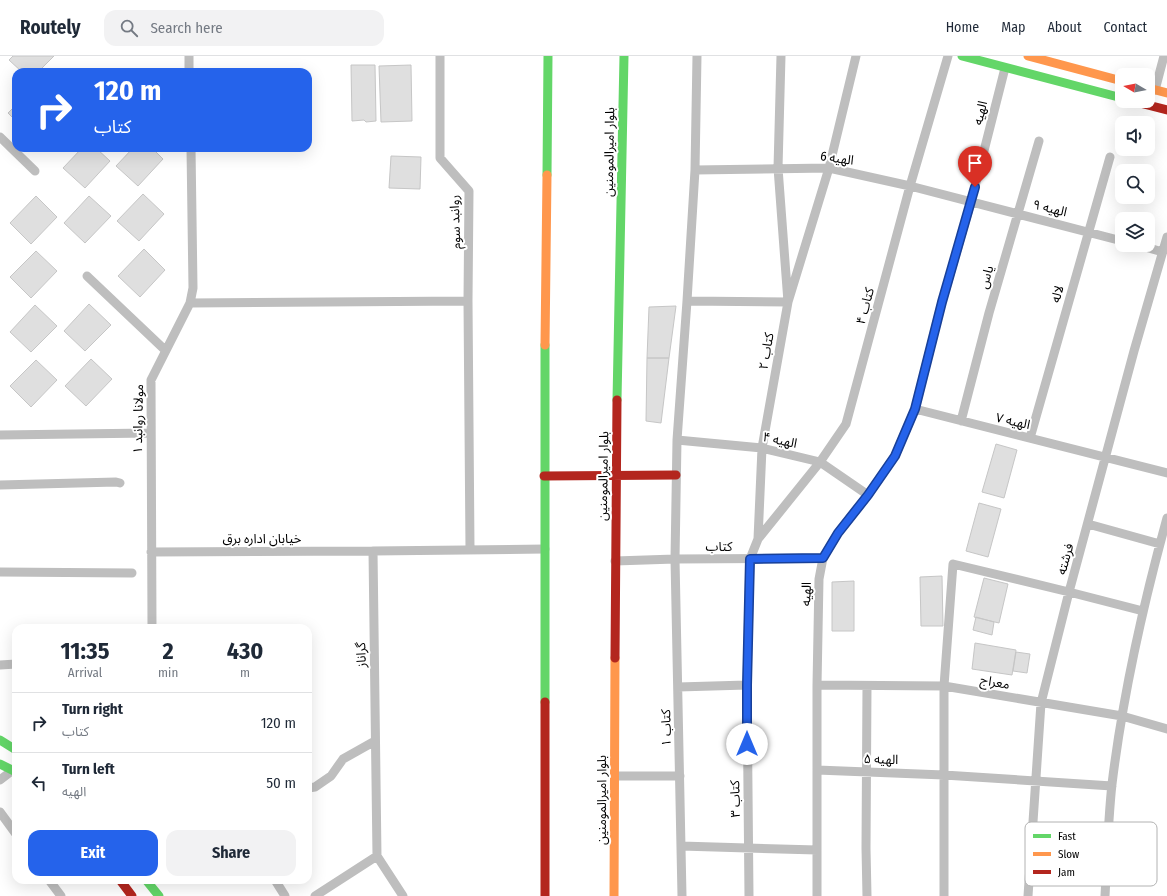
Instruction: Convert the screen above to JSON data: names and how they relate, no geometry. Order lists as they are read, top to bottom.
{
  "streets": {
    "street": [
      "الهیه",
      "بلوار امیرالمومنین",
      "الهیه 6",
      "الهیه ۹",
      "روانبد سوم",
      "یاس",
      "لاله",
      "کتاب ۴",
      "کتاب ۲",
      "مولانا روانبد ۱",
      "الهیه ۷",
      "الهیه ۴",
      "خیابان اداره برق",
      "کتاب",
      "فرشته",
      "گراناز",
      "معراج",
      "کتاب ۱",
      "الهیه ۵",
      "کتاب ۳"
    ]
  },
  "crossings": [
    ["الهیه", "الهیه 6"],
    ["الهیه", "الهیه ۹"],
    ["الهیه", "الهیه ۷"],
    ["الهیه", "الهیه ۴"],
    ["الهیه", "کتاب"],
    ["الهیه", "معراج"],
    ["الهیه", "الهیه ۵"],
    ["بلوار امیرالمومنین", "کتاب"],
    ["الهیه 6", "الهیه ۹"],
    ["الهیه 6", "کتاب ۴"],
    ["الهیه 6", "کتاب ۲"],
    ["الهیه 6", "کتاب ۱"],
    ["الهیه ۹", "یاس"],
    ["الهیه ۹", "لاله"],
    ["یاس", "الهیه ۷"],
    ["لاله", "الهیه ۷"],
    ["کتاب ۴", "کتاب ۲"],
    ["کتاب ۴", "الهیه ۴"],
    ["کتاب ۲", "الهیه ۴"],
    ["مولانا روانبد ۱", "خیابان اداره برق"],
    ["الهیه ۷", "فرشته"],
    ["الهیه ۴", "کتاب ۱"],
    ["خیابان اداره برق", "گراناز"],
    ["کتاب", "کتاب ۱"],
    ["کتاب", "کتاب ۳"],
    ["فرشته", "معراج"],
    ["فرشته", "الهیه ۵"]
  ],
  "legend": ["Fast", "Slow", "Jam"],
  "north": "left",
  "page": {
    "header": "Routely",
    "search": "Search here",
    "nav": [
      "Home",
      "Map",
      "About",
      "Contact"
    ],
    "turn": ["120 m", "کتاب"],
    "eta": [
      "11:35",
      "Arrival",
      "2",
      "min",
      "430",
      "m"
    ],
    "list": [
      {
        "name": "Turn right",
        "note": "کتاب",
        "value": "120 m"
      },
      {
        "name": "Turn left",
        "note": "الهیه",
        "value": "50 m"
      }
    ],
    "buttons": ["Exit", "Share"]
  }
}
